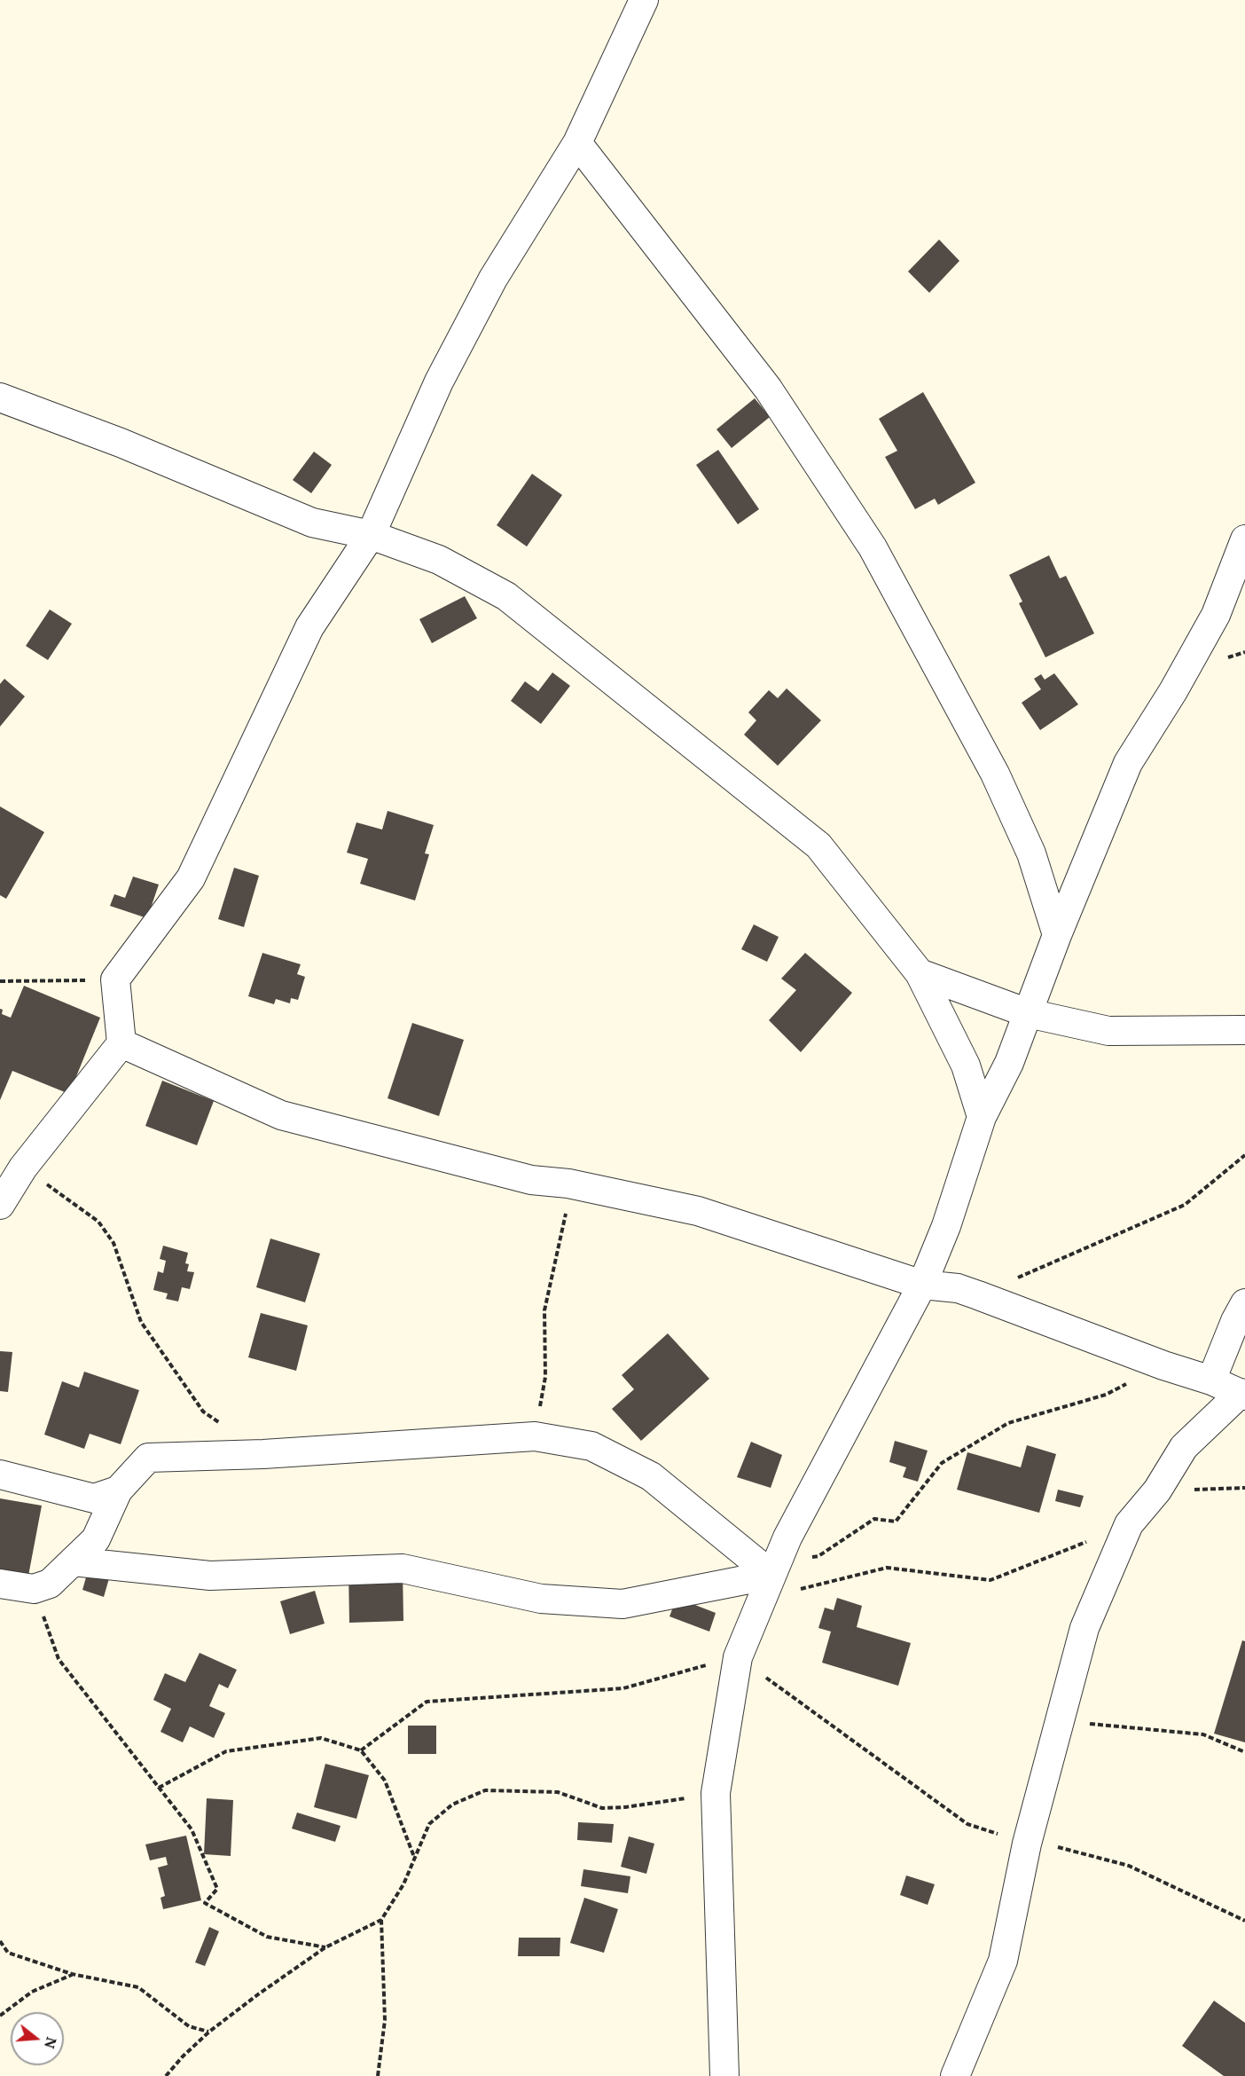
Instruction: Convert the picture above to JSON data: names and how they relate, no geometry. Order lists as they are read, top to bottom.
{
  "north": "right"
}
